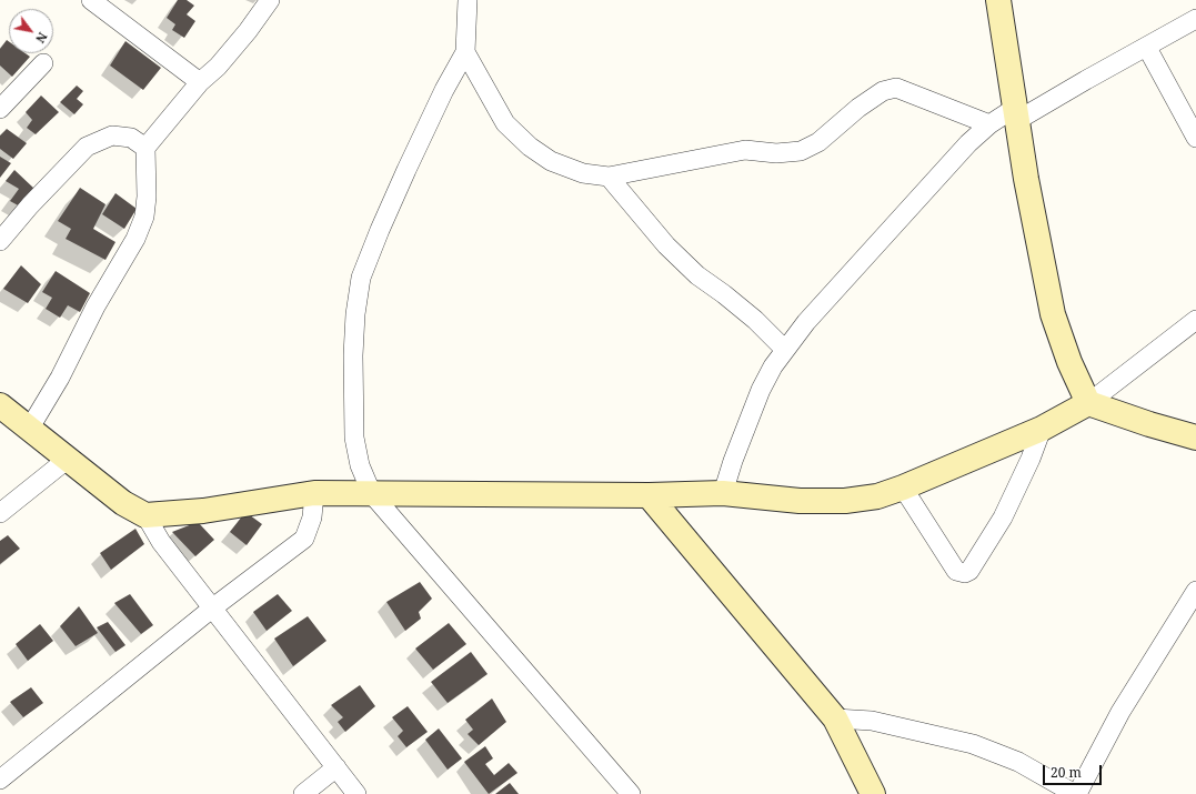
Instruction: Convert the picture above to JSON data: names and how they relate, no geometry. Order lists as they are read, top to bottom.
{
  "scale_bar": "20 m",
  "north": "bottom right"
}
